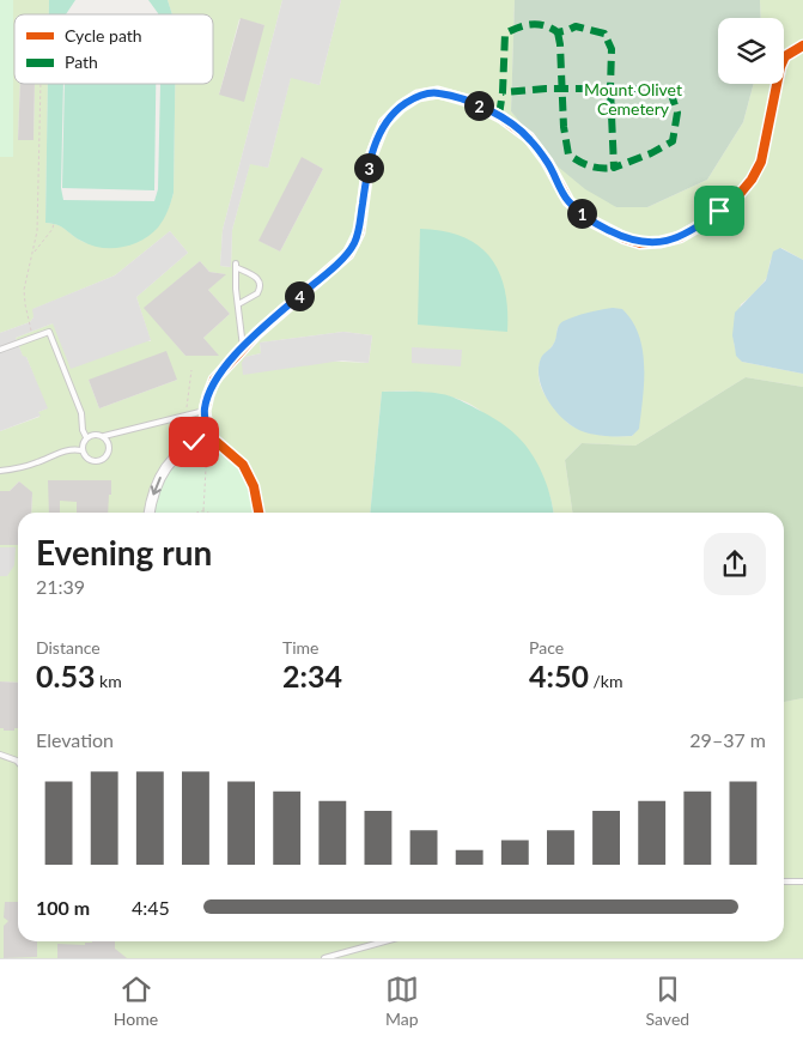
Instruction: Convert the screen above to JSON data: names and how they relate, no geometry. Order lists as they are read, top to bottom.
{
  "parks": ["Mount Olivet Cemetery"],
  "legend": ["Cycle path", "Path"],
  "page": {
    "pins": [
      "2",
      "3",
      "1",
      "4"
    ],
    "heading": ["Evening run", "21:39"],
    "stats": [
      ["Distance", "0.53 km"],
      ["Time", "2:34"],
      ["Pace", "4:50 /km"]
    ],
    "chart": ["Elevation", "29–37 m"],
    "list": [
      {
        "name": "100 m",
        "note": "4:45"
      }
    ],
    "tabs": ["Home", "Map", "Saved"]
  }
}
